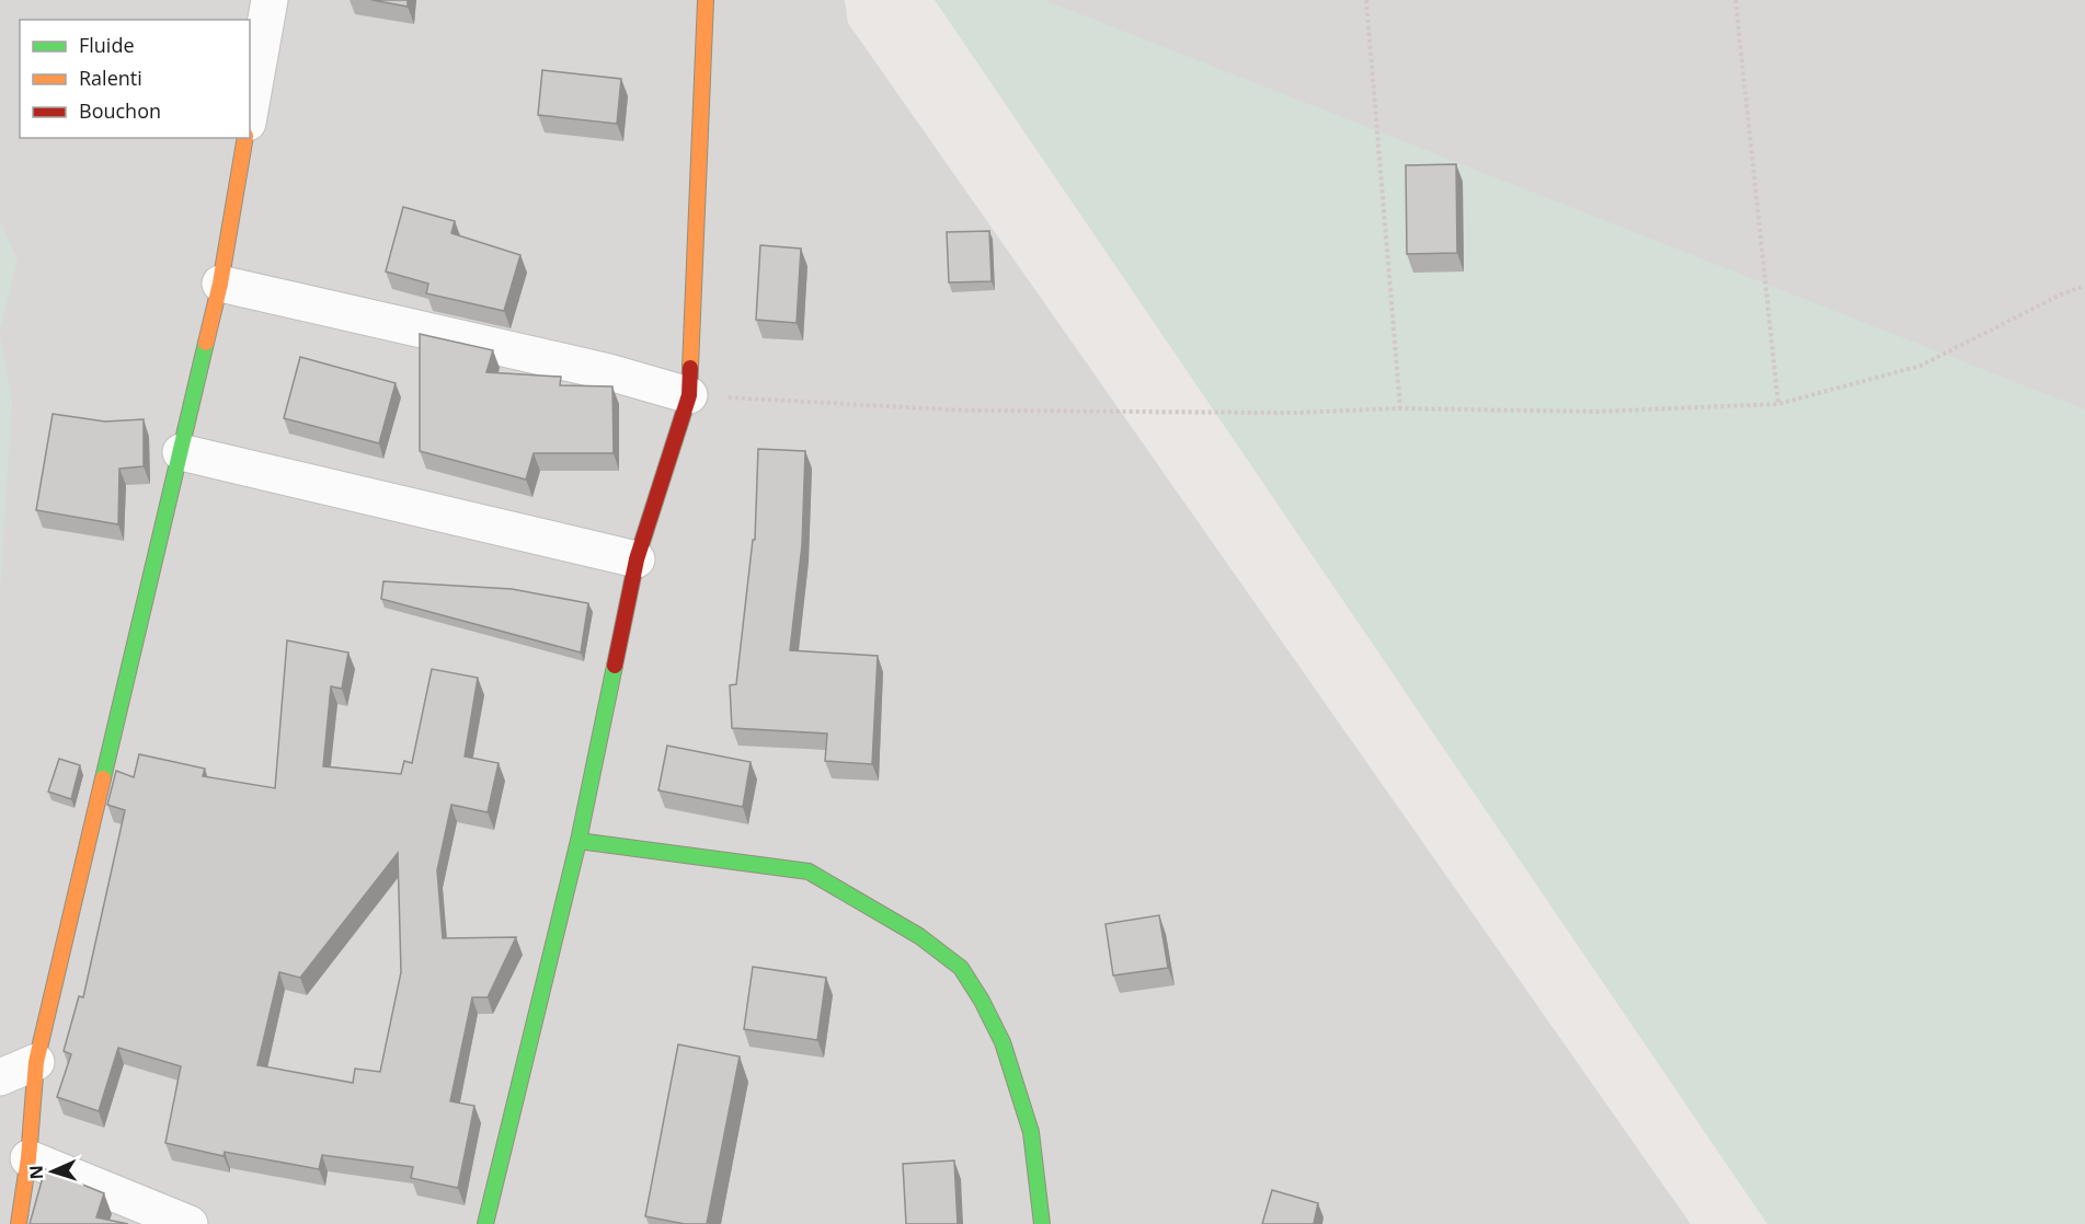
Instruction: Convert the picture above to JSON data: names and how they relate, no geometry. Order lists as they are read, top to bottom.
{
  "legend": ["Fluide", "Ralenti", "Bouchon"],
  "north": "left"
}
